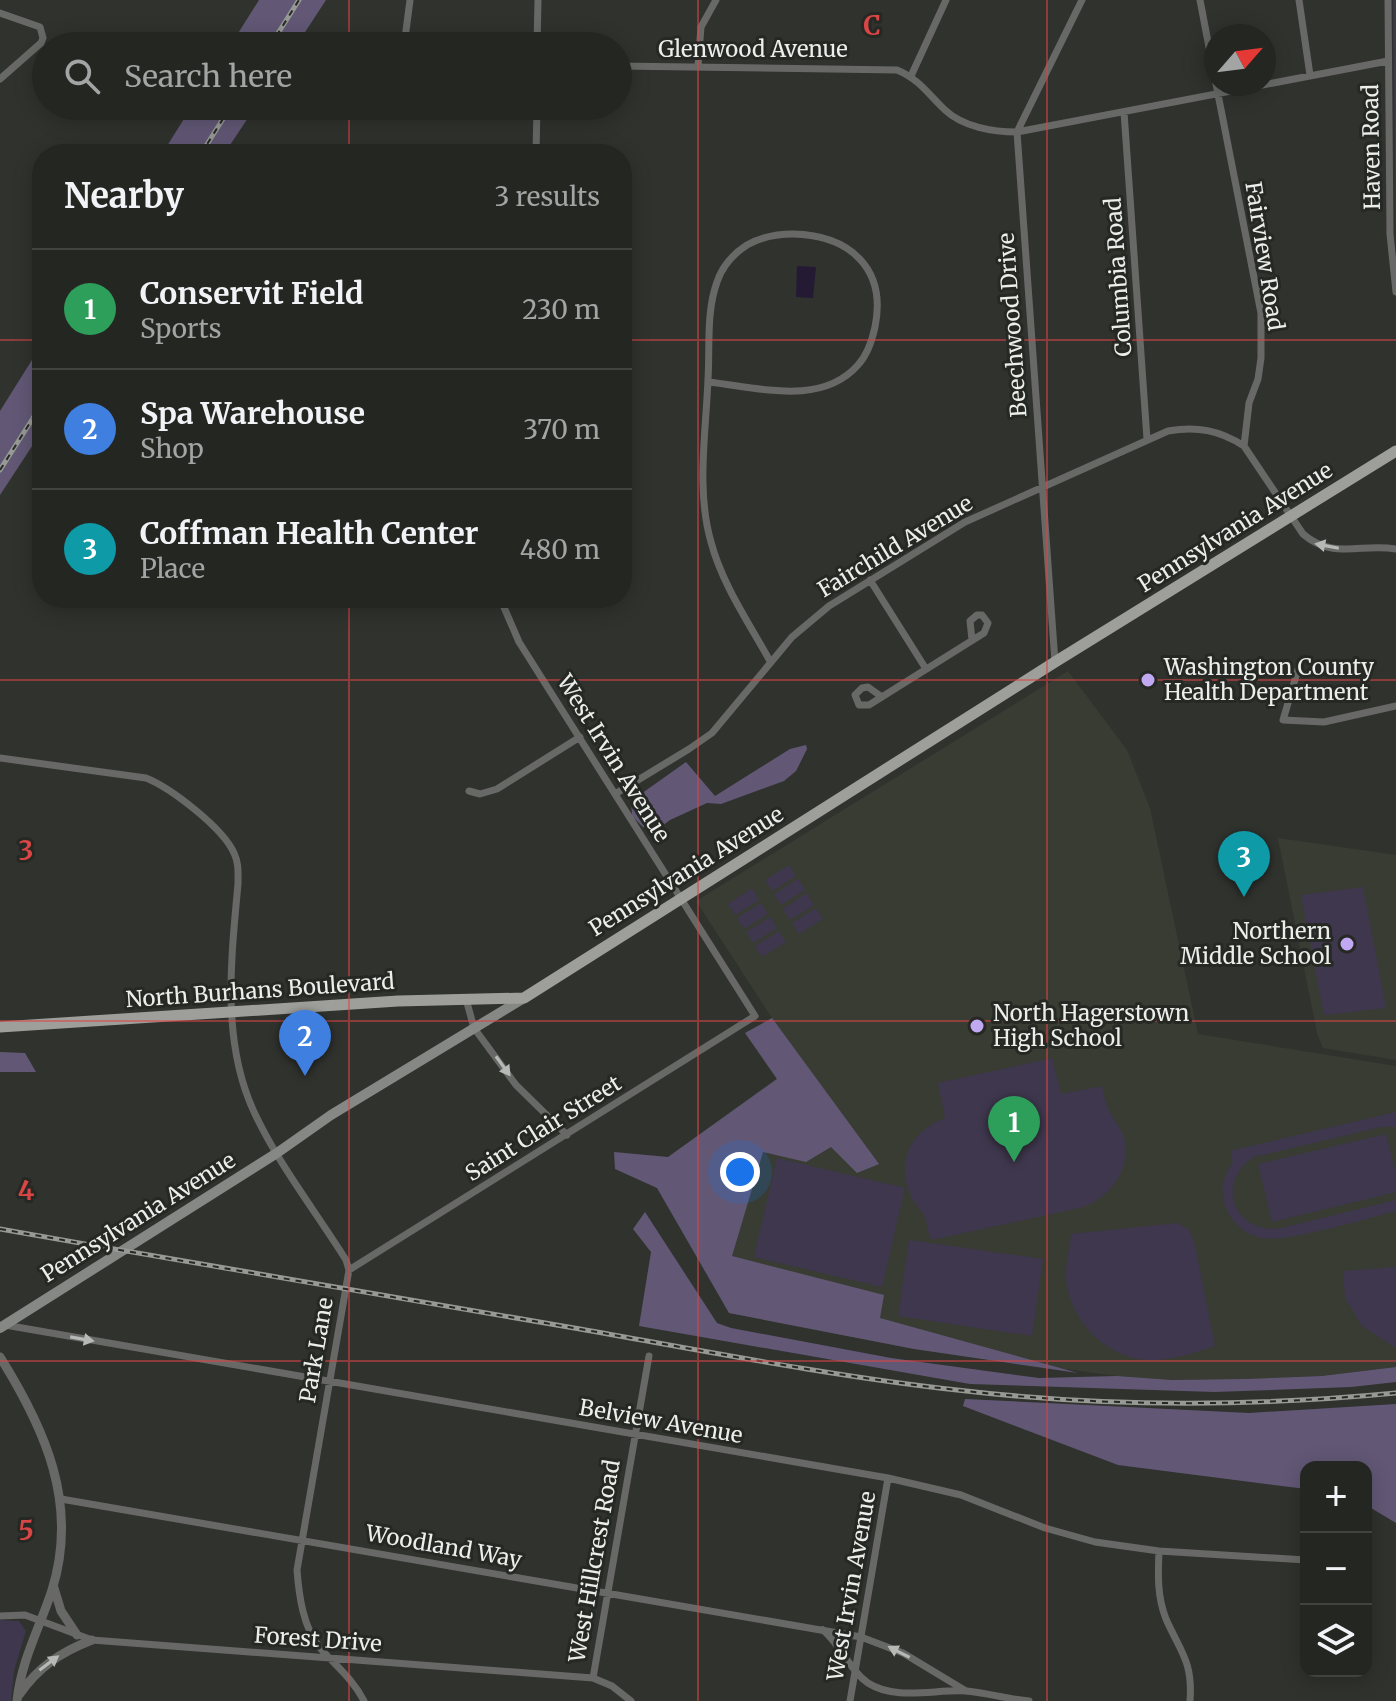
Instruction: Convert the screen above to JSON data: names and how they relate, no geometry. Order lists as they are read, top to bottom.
{
  "streets": {
    "main road": ["Pennsylvania Avenue", "North Burhans Boulevard"],
    "street": [
      "Glenwood Avenue",
      "Haven Road",
      "Fairview Road",
      "Columbia Road",
      "Beechwood Drive",
      "Fairchild Avenue",
      "West Irvin Avenue",
      "Saint Clair Street",
      "Park Lane",
      "Belview Avenue",
      "Woodland Way",
      "West Hillcrest Road",
      "Forest Drive"
    ]
  },
  "crossings": [
    ["Fairview Road", "Fairchild Avenue"],
    ["Columbia Road", "Fairchild Avenue"],
    ["Beechwood Drive", "Pennsylvania Avenue"],
    ["Beechwood Drive", "Fairchild Avenue"],
    ["Pennsylvania Avenue", "West Irvin Avenue"],
    ["Pennsylvania Avenue", "North Burhans Boulevard"],
    ["Pennsylvania Avenue", "Park Lane"],
    ["Pennsylvania Avenue", "Belview Avenue"],
    ["Fairchild Avenue", "West Irvin Avenue"],
    ["West Irvin Avenue", "Saint Clair Street"],
    ["West Irvin Avenue", "Belview Avenue"],
    ["West Irvin Avenue", "Woodland Way"],
    ["North Burhans Boulevard", "Park Lane"],
    ["Saint Clair Street", "Park Lane"],
    ["Park Lane", "Belview Avenue"],
    ["Park Lane", "Woodland Way"],
    ["Park Lane", "Forest Drive"],
    ["Belview Avenue", "West Hillcrest Road"],
    ["Woodland Way", "West Hillcrest Road"],
    ["West Hillcrest Road", "Forest Drive"]
  ],
  "places": ["Washington County Health Department", "Northern Middle School", "North Hagerstown High School"],
  "north": "top right",
  "page": {
    "search": "Search here",
    "heading": ["Nearby", "3 results"],
    "list": [
      {
        "mark": "1",
        "name": "Conservit Field",
        "note": "Sports",
        "value": "230 m"
      },
      {
        "mark": "2",
        "name": "Spa Warehouse",
        "note": "Shop",
        "value": "370 m"
      },
      {
        "mark": "3",
        "name": "Coffman Health Center",
        "note": "Place",
        "value": "480 m"
      }
    ],
    "pins": ["3", "2", "1"],
    "map_buttons": ["+", "−"]
  },
  "grid": {
    "columns": ["C"],
    "rows": ["3", "4", "5"]
  }
}
